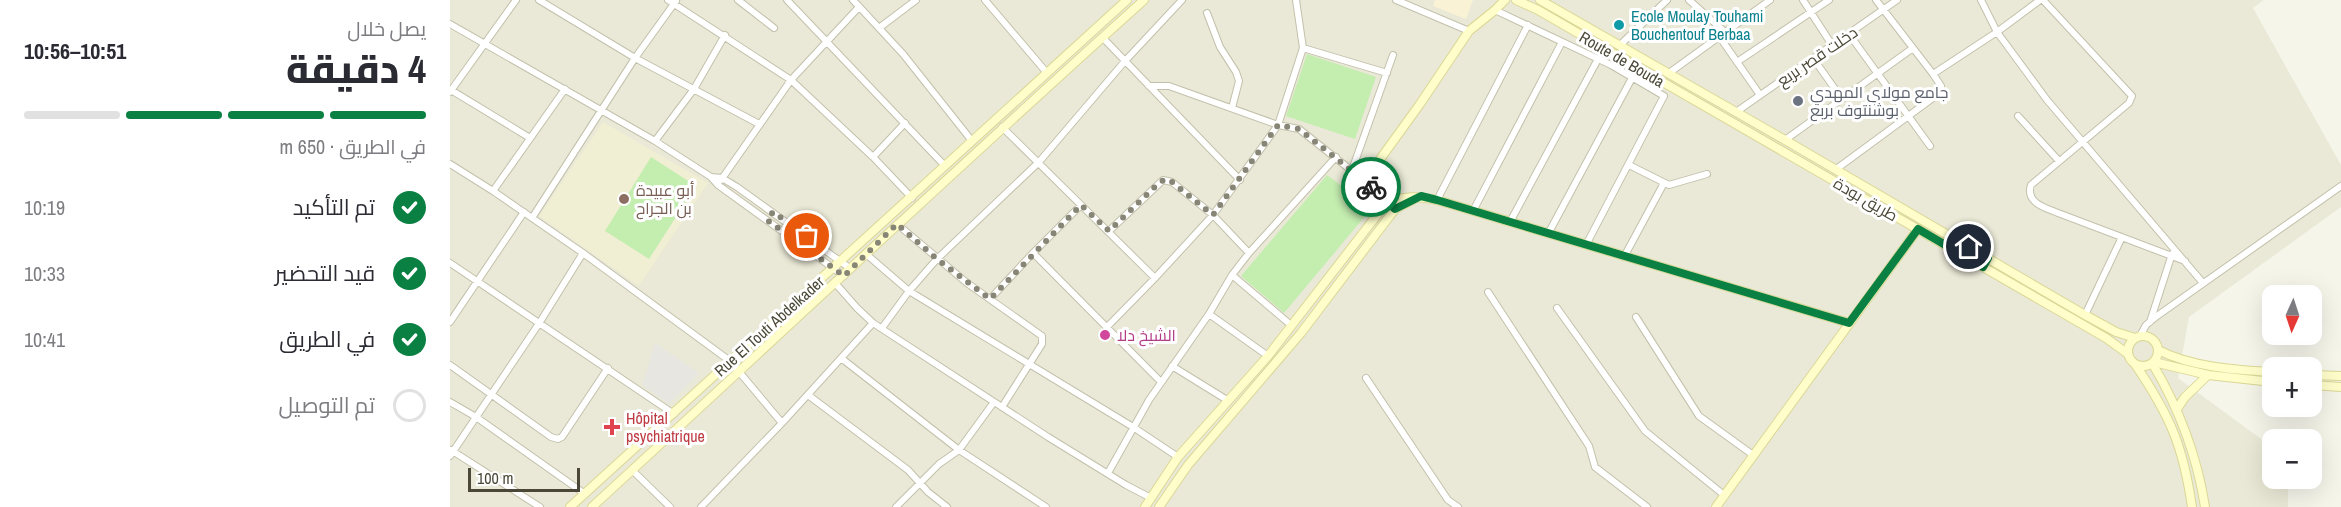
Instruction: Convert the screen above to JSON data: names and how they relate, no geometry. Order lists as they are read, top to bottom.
{
  "streets": {
    "main road": ["Route de Bouda", "طريق بودة", "Rue El Touti Abdelkader"],
    "street": ["دخلت قصر بربع"]
  },
  "crossings": [
    ["دخلت قصر بربع", "Route de Bouda"],
    ["دخلت قصر بربع", "طريق بودة"],
    ["Route de Bouda", "طريق بودة"]
  ],
  "places": {
    "other": [
      "Ecole Moulay Touhami Bouchentouf Berbaa",
      "جامع مولاي المهدي بوشنتوف بربع",
      "أبو عبيدة بن الجراح",
      "الشيخ دلا"
    ],
    "health": ["Hôpital psychiatrique"]
  },
  "scale_bar": "100 m",
  "north": "bottom",
  "page": {
    "heading": ["4 دقيقة", "يصل خلال", "10:51–10:56"],
    "bar": "في الطريق · 650 m",
    "list": [
      ["تم التأكيد", "10:19"],
      ["قيد التحضير", "10:33"],
      ["في الطريق", "10:41"],
      "تم التوصيل"
    ],
    "map_buttons": ["+", "−"],
    "scale": "100 m"
  }
}
